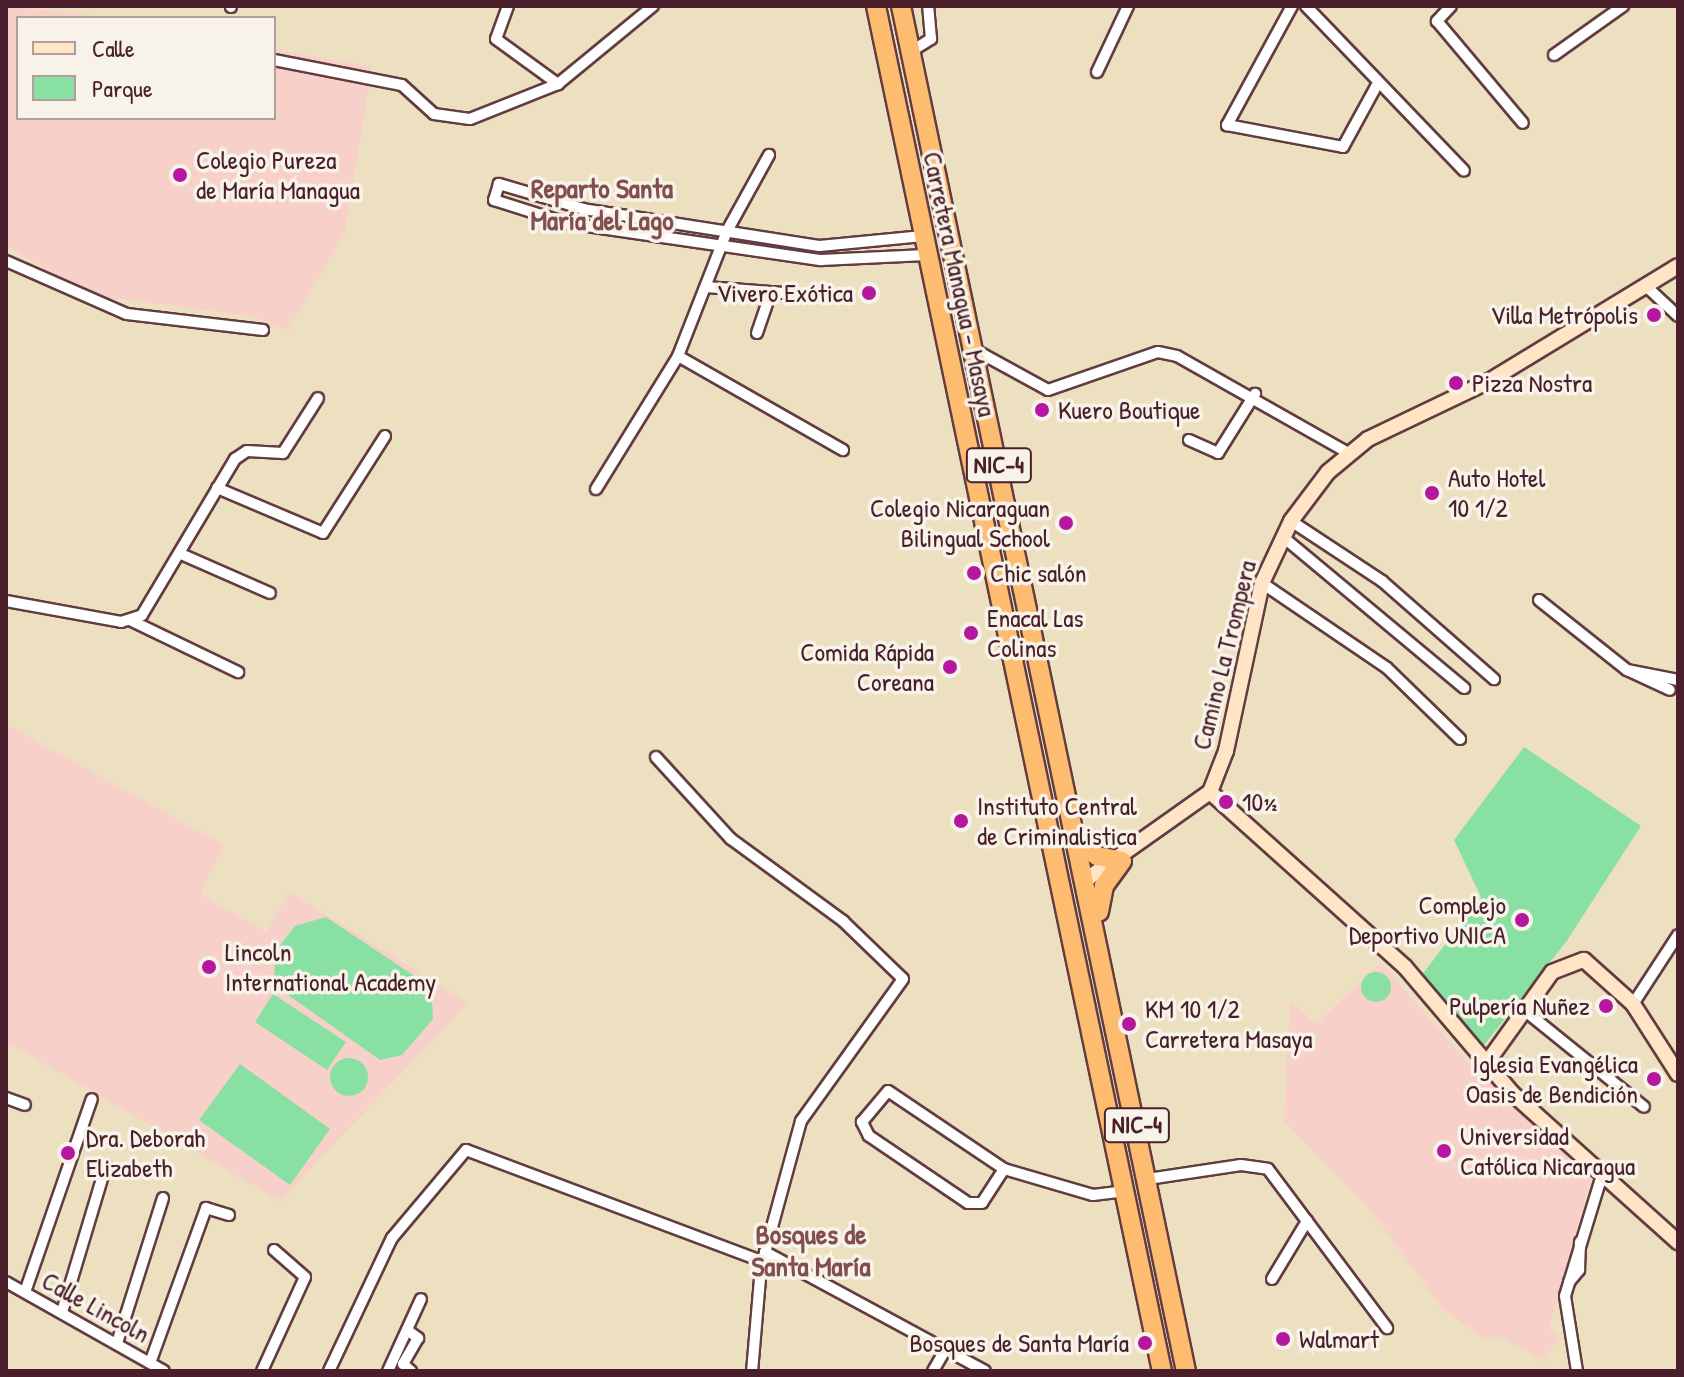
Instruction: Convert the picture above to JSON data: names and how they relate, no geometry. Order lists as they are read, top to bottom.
{
  "streets": {
    "highway": ["Carretera Managua - Masaya", "NIC-4"],
    "street": ["Camino La Trompera", "Calle Lincoln"]
  },
  "districts": ["Reparto Santa María del Lago", "Bosques de Santa María"],
  "places": [
    "Colegio Pureza de María Managua",
    "Vivero Exótica",
    "Villa Metrópolis",
    "Pizza Nostra",
    "Kuero Boutique",
    "Auto Hotel 10 1/2",
    "Colegio Nicaraguan Bilingual School",
    "Chic salón",
    "Enacal Las Colinas",
    "Comida Rápida Coreana",
    "10½",
    "Instituto Central de Criminalistica",
    "Complejo Deportivo UNICA",
    "Lincoln International Academy",
    "Pulpería Nuñez",
    "KM 10 1/2 Carretera Masaya",
    "Iglesia Evangélica Oasis de Bendición",
    "Universidad Católica Nicaragua",
    "Dra. Deborah Elizabeth",
    "Walmart",
    "Bosques de Santa María"
  ],
  "legend": ["Calle", "Parque"]
}
